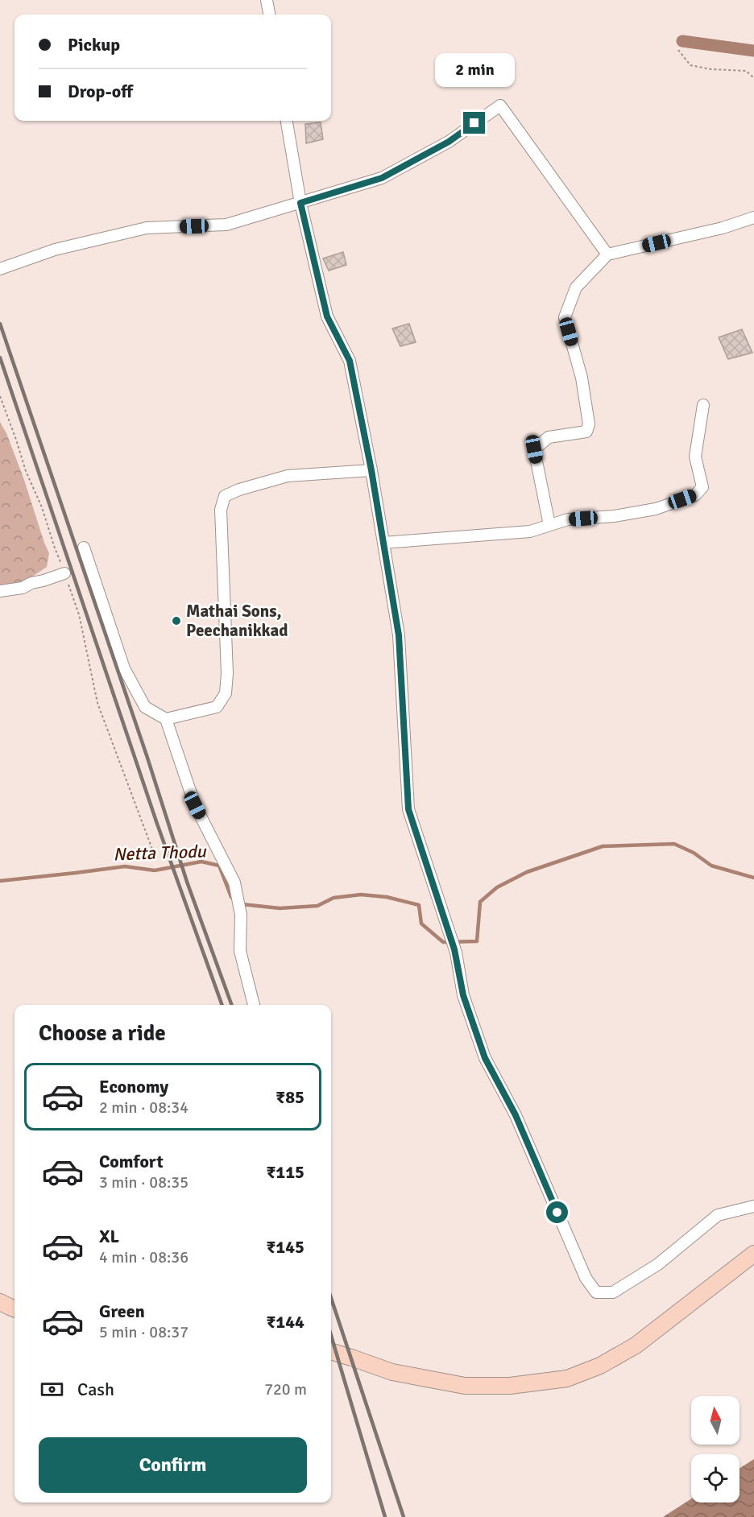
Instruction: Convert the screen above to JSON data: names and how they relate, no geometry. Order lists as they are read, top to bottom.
{
  "water": ["Netta Thodu"],
  "places": ["Mathai Sons, Peechanikkad"],
  "north": "top",
  "page": {
    "banner": ["Pickup", "Drop-off"],
    "bubble": "2 min",
    "heading": "Choose a ride",
    "list": [
      {
        "name": "Economy",
        "note": "2 min · 08:34",
        "value": "₹85"
      },
      {
        "name": "Comfort",
        "note": "3 min · 08:35",
        "value": "₹115"
      },
      {
        "name": "XL",
        "note": "4 min · 08:36",
        "value": "₹145"
      },
      {
        "name": "Green",
        "note": "5 min · 08:37",
        "value": "₹144"
      }
    ],
    "pay": ["Cash", "720 m"],
    "buttons": "Confirm"
  }
}
